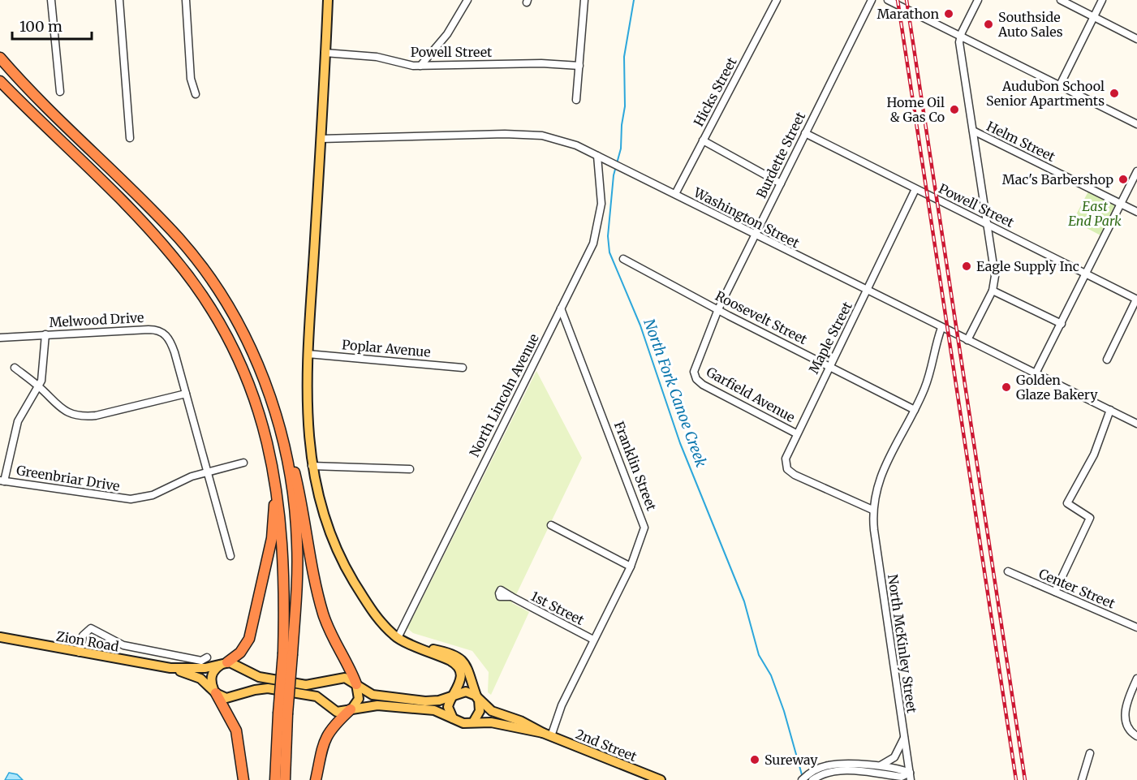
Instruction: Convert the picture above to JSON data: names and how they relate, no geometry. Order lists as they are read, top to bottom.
{
  "streets": {
    "main road": ["Zion Road", "2nd Street"],
    "street": [
      "Powell Street",
      "Hicks Street",
      "Helm Street",
      "Burdette Street",
      "Washington Street",
      "Roosevelt Street",
      "Melwood Drive",
      "Maple Street",
      "Poplar Avenue",
      "Garfield Avenue",
      "North Lincoln Avenue",
      "Franklin Street",
      "Greenbriar Drive",
      "Center Street",
      "1st Street",
      "North McKinley Street"
    ]
  },
  "crossings": [
    ["Powell Street", "Burdette Street"],
    ["Powell Street", "Maple Street"],
    ["Hicks Street", "Washington Street"],
    ["Burdette Street", "Washington Street"],
    ["Burdette Street", "Roosevelt Street"],
    ["Burdette Street", "Garfield Avenue"],
    ["Washington Street", "Maple Street"],
    ["Washington Street", "North Lincoln Avenue"],
    ["Washington Street", "North McKinley Street"],
    ["Roosevelt Street", "Maple Street"],
    ["Roosevelt Street", "North McKinley Street"],
    ["Melwood Drive", "Greenbriar Drive"],
    ["Maple Street", "Garfield Avenue"],
    ["Maple Street", "North McKinley Street"],
    ["North Lincoln Avenue", "Franklin Street"],
    ["Franklin Street", "1st Street"],
    ["Franklin Street", "2nd Street"],
    ["Zion Road", "2nd Street"]
  ],
  "water": ["North Fork Canoe Creek"],
  "parks": ["East End Park"],
  "places": [
    "Marathon",
    "Southside Auto Sales",
    "Audubon School Senior Apartments",
    "Home Oil & Gas Co",
    "Mac's Barbershop",
    "Eagle Supply Inc",
    "Golden Glaze Bakery",
    "Sureway"
  ],
  "scale_bar": "100 m"
}
